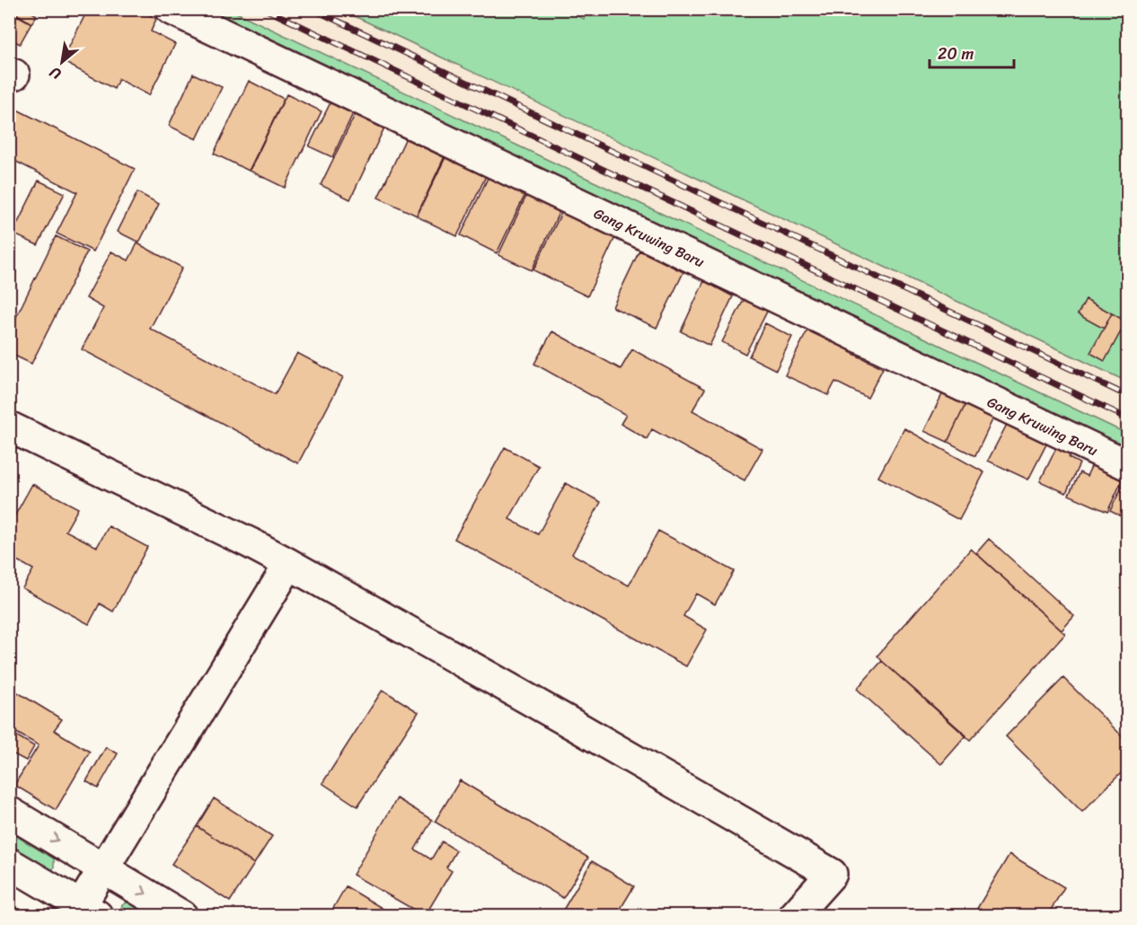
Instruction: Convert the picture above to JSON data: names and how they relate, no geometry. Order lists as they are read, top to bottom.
{
  "streets": {
    "street": ["Gang Kruwing Baru"]
  },
  "scale_bar": "20 m",
  "north": "bottom left"
}
